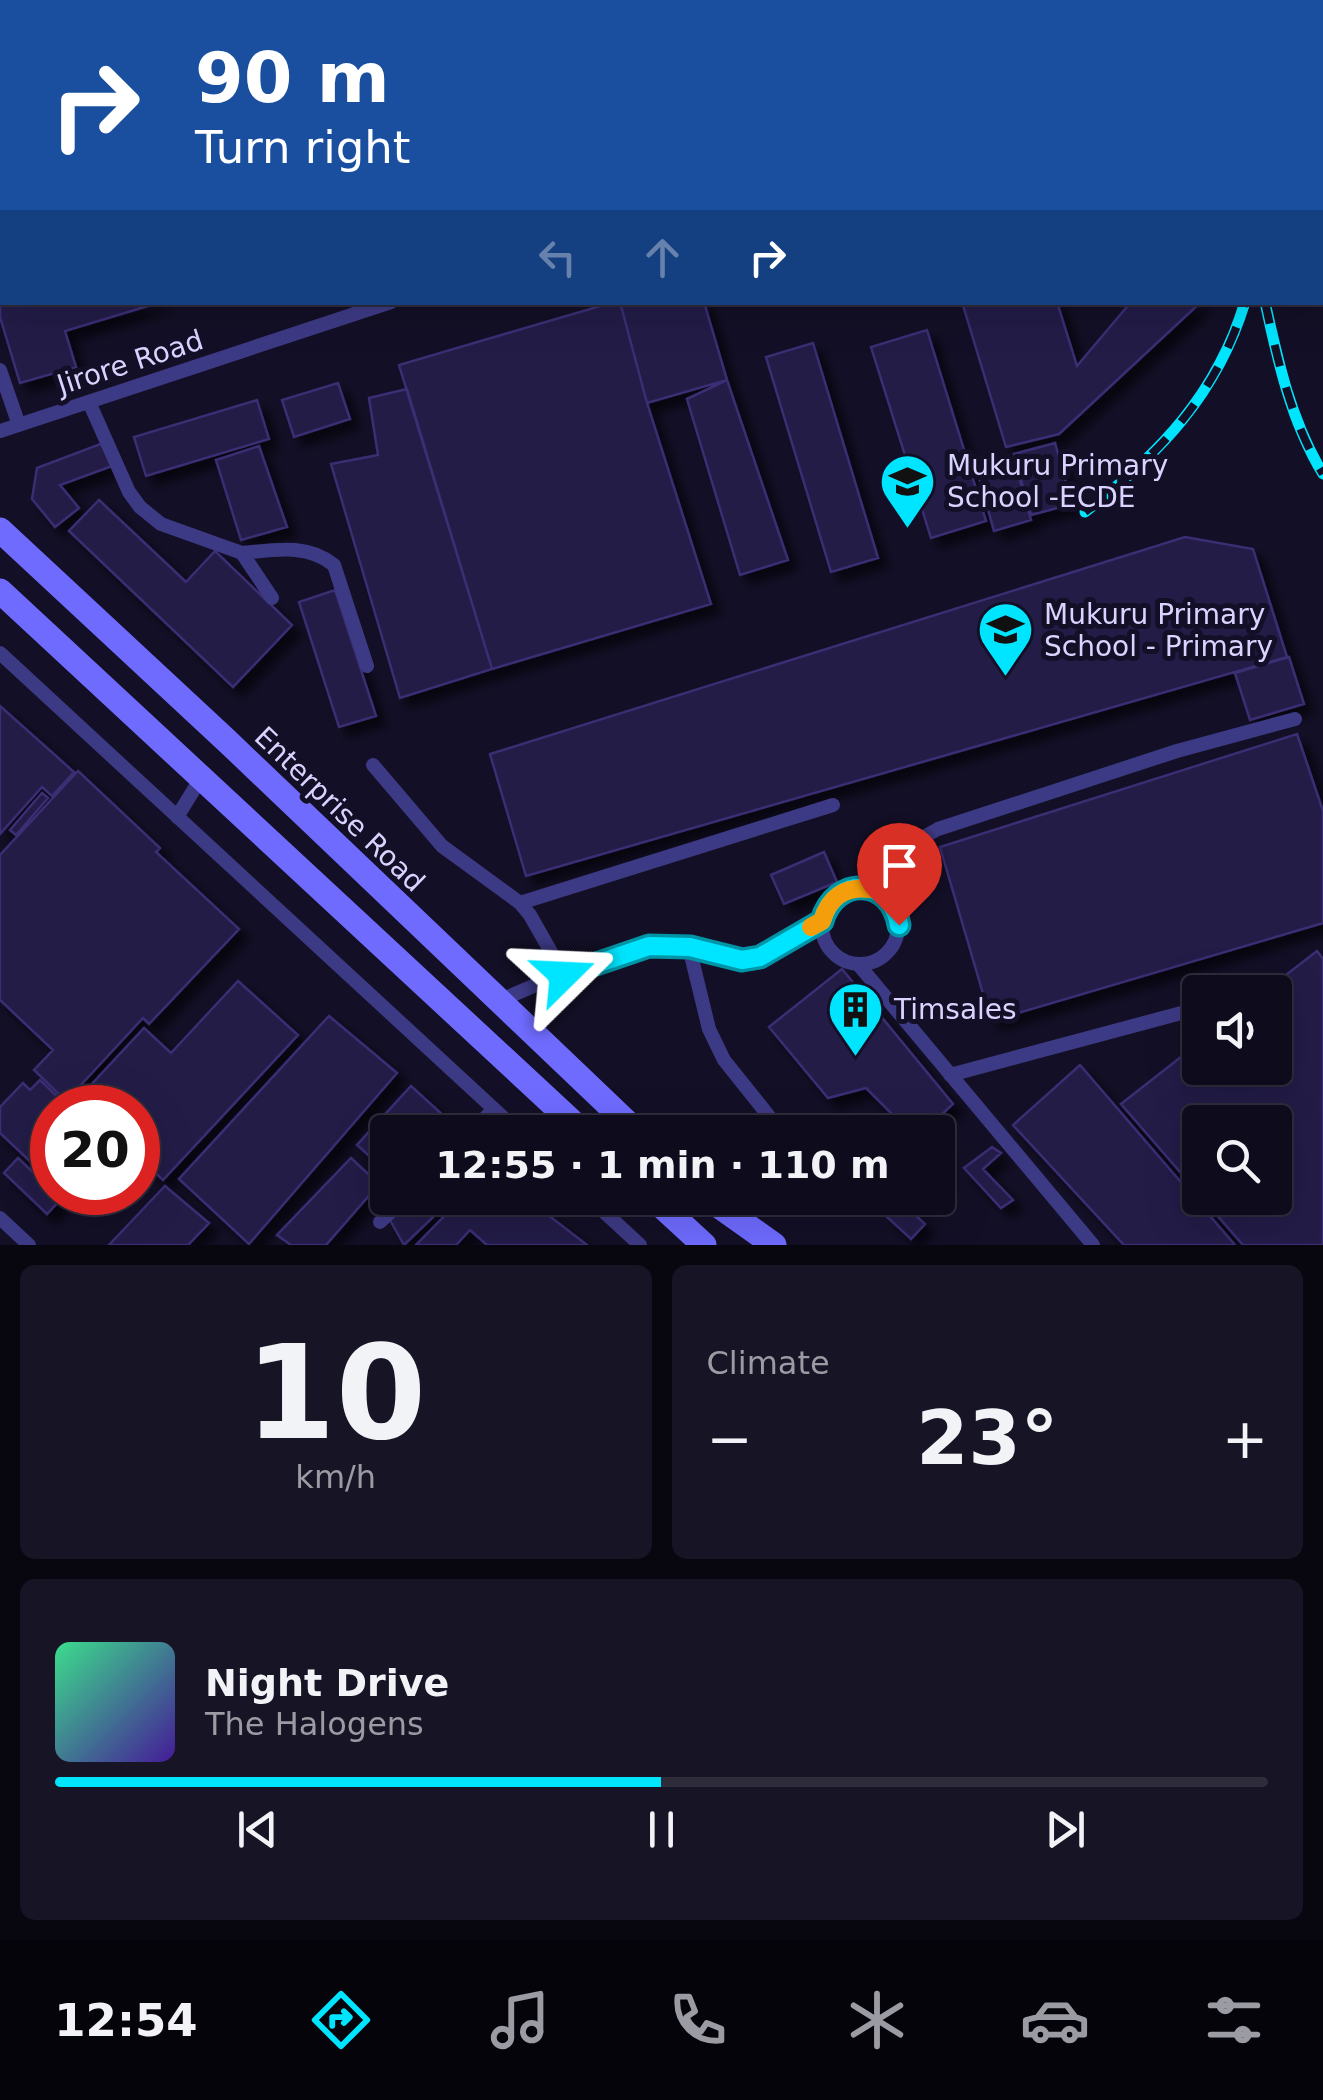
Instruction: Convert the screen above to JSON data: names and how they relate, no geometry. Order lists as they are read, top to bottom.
{
  "streets": {
    "main road": ["Enterprise Road"],
    "lane": ["Jirore Road"]
  },
  "places": {
    "school or university": ["Mukuru Primary School -ECDE", "Mukuru Primary School - Primary"],
    "building": ["Timsales"]
  },
  "page": {
    "turn": ["90 m", "Turn right"],
    "limit": "20",
    "trip": "12:55 · 1 min · 110 m",
    "tile": [
      ["10", "km/h"],
      "Climate"
    ],
    "heat": ["−", "23°", "+"],
    "song": ["Night Drive", "The Halogens"],
    "tabs": "12:54"
  }
}
